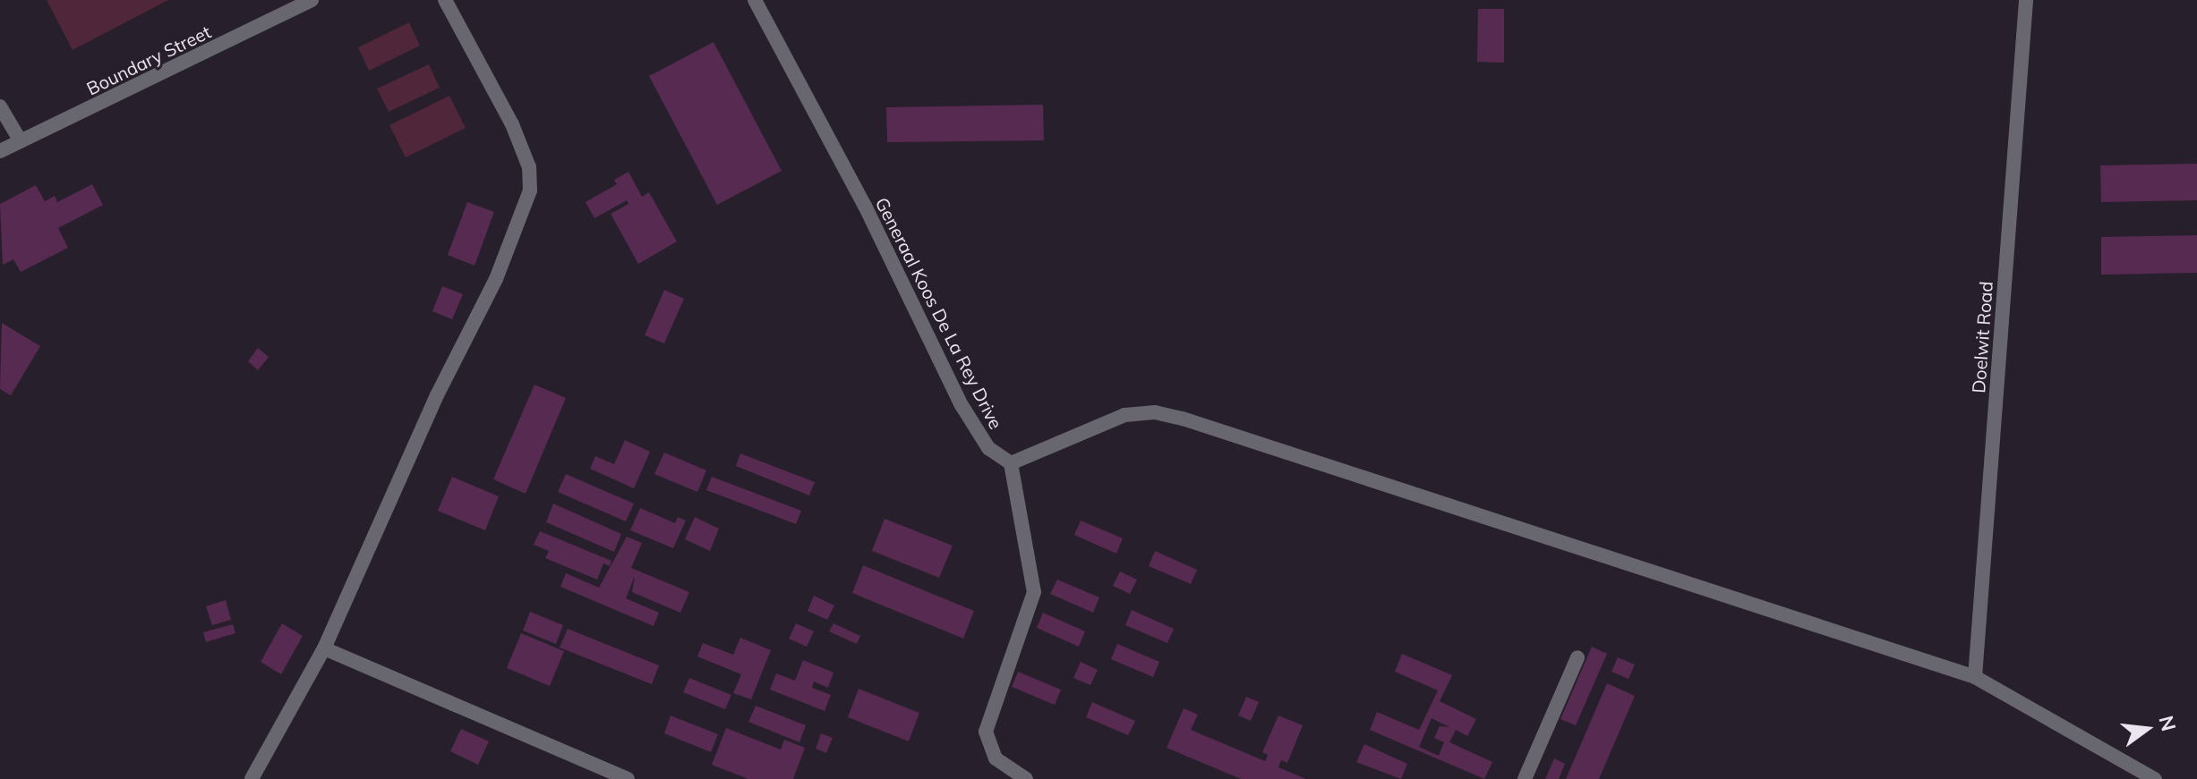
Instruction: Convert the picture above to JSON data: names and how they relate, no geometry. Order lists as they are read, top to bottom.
{
  "streets": {
    "street": ["Boundary Street", "Generaal Koos De La Rey Drive", "Doelwit Road"]
  },
  "north": "right"
}
